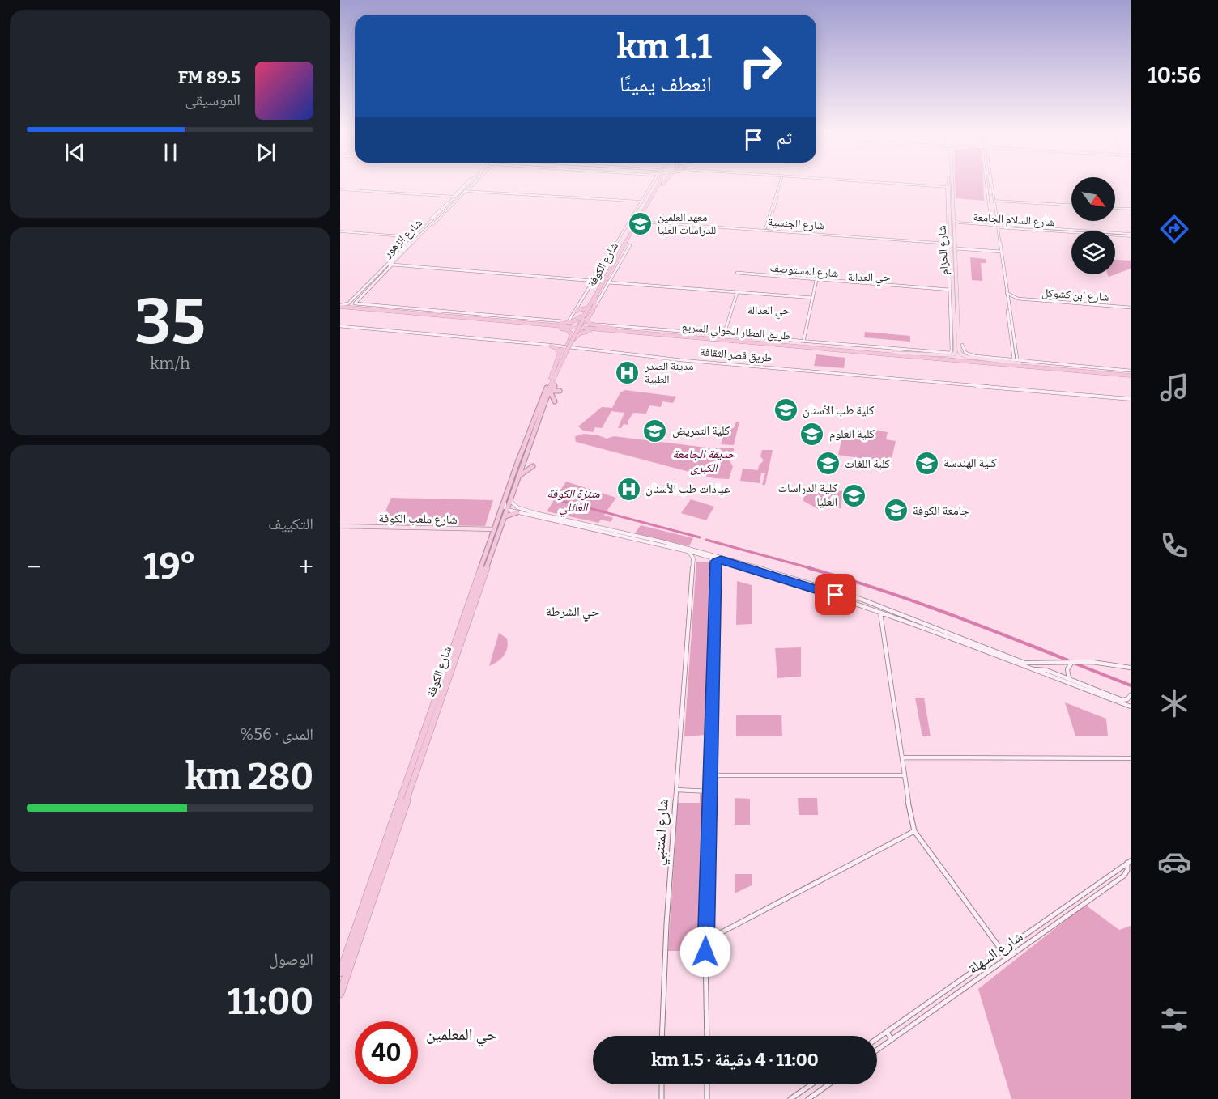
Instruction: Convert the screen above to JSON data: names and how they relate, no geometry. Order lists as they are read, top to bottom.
{
  "streets": {
    "highway": ["شارع الكوفة", "طريق المطار الحولي السريع"],
    "main road": ["شارع الحزام", "شارع ملعب الكوفة"],
    "street": [
      "شارع السلام الجامعة",
      "شارع الجنسية",
      "شارع الزهور",
      "شارع المستوصف",
      "شارع ابن كشوكل",
      "طريق قصر الثقافة",
      "شارع المتنبي",
      "شارع السهلة"
    ]
  },
  "crossings": [
    ["شارع السلام الجامعة", "شارع الحزام"],
    ["شارع الجنسية", "شارع الحزام"],
    ["شارع الجنسية", "شارع الكوفة"],
    ["شارع الزهور", "طريق المطار الحولي السريع"],
    ["شارع الكوفة", "شارع ملعب الكوفة"]
  ],
  "districts": [
    "حي العدالة",
    "حي العدالة",
    "حي الشرطة",
    "حي المعلمين"
  ],
  "parks": ["حديقة الجامعة الكبرى", "متنزة الكوفة العائلي"],
  "places": {
    "school or university": [
      "معهد العلمين للدراسات العليا",
      "كلية طب الأسنان",
      "كلية التمريض",
      "كلية العلوم",
      "كلية الهندسة",
      "كلبة اللغات",
      "كلية الدراسات العليا",
      "جامعة الكوفة"
    ],
    "hospital": ["مدينة الصدر الطبية", "عيادات طب الأسنان"]
  },
  "north": "bottom right",
  "page": {
    "tabs": "10:56",
    "turn": ["1.1 km", "انعطف يمينًا"],
    "song": ["89.5 FM", "الموسيقى"],
    "then": "ثم",
    "tile": [
      ["35", "km/h"],
      "التكييف",
      ["المدى · 56%", "280 km"],
      ["الوصول", "11:00"]
    ],
    "heat": ["−", "19°", "+"],
    "limit": "40",
    "trip": "11:00 · 4 دقيقة · 1.5 km"
  }
}
